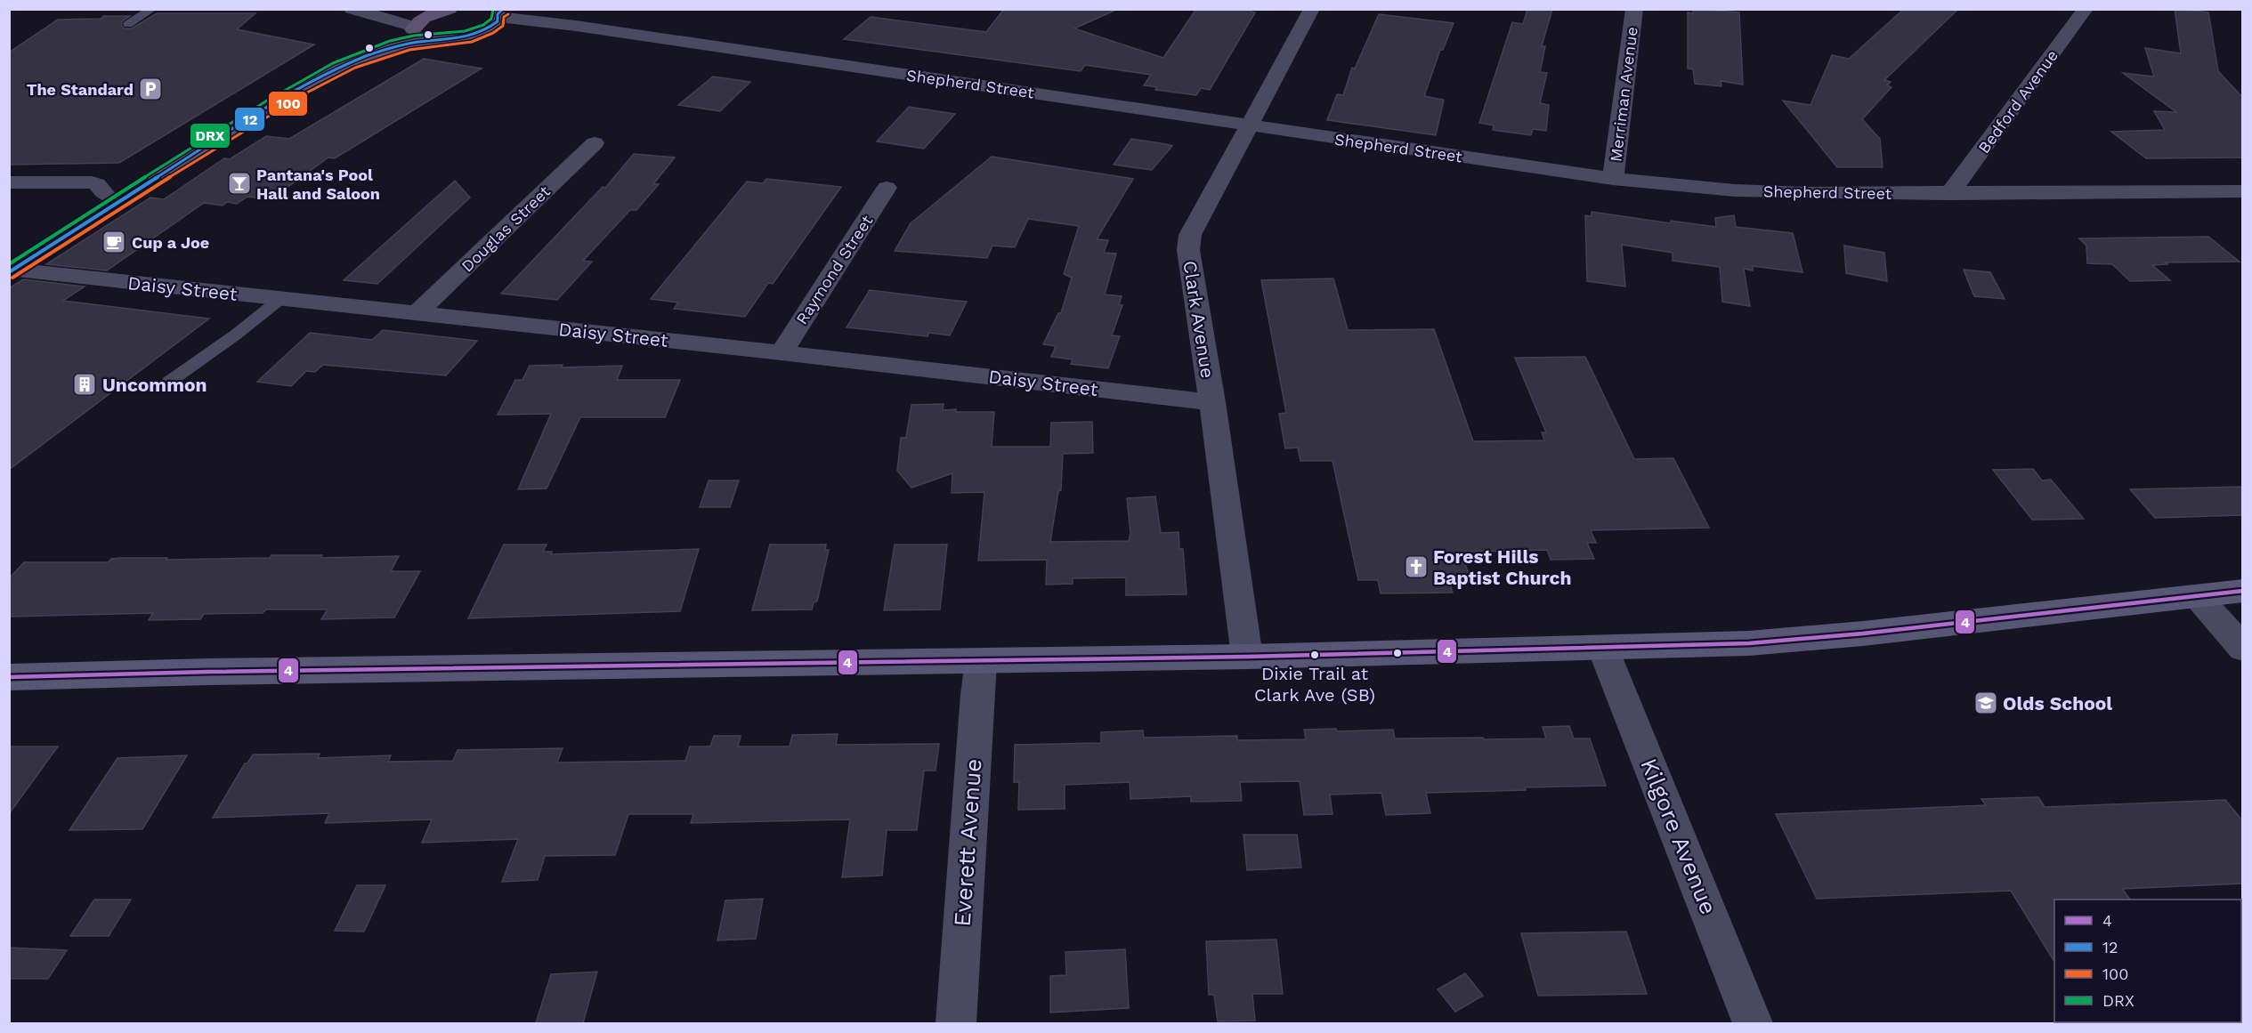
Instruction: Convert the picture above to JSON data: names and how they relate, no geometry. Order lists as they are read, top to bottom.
{
  "streets": {
    "street": [
      "Shepherd Street",
      "Merriman Avenue",
      "Bedford Avenue",
      "Douglas Street",
      "Raymond Street",
      "Daisy Street",
      "Clark Avenue",
      "Kilgore Avenue",
      "Everett Avenue"
    ]
  },
  "crossings": [
    ["Shepherd Street", "Merriman Avenue"],
    ["Shepherd Street", "Bedford Avenue"],
    ["Shepherd Street", "Clark Avenue"],
    ["Douglas Street", "Daisy Street"],
    ["Raymond Street", "Daisy Street"],
    ["Daisy Street", "Clark Avenue"]
  ],
  "places": {
    "parking": ["The Standard"],
    "bar": ["Pantana's Pool Hall and Saloon"],
    "cafe": ["Cup a Joe"],
    "building": ["Uncommon"],
    "church": ["Forest Hills Baptist Church"],
    "other": ["Dixie Trail at Clark Ave (SB)"],
    "school or university": ["Olds School"]
  },
  "lines": [
    "transit line 12",
    "transit line DRX",
    "transit line 100",
    "transit line 4"
  ],
  "legend": [
    "4",
    "12",
    "100",
    "DRX"
  ]
}
